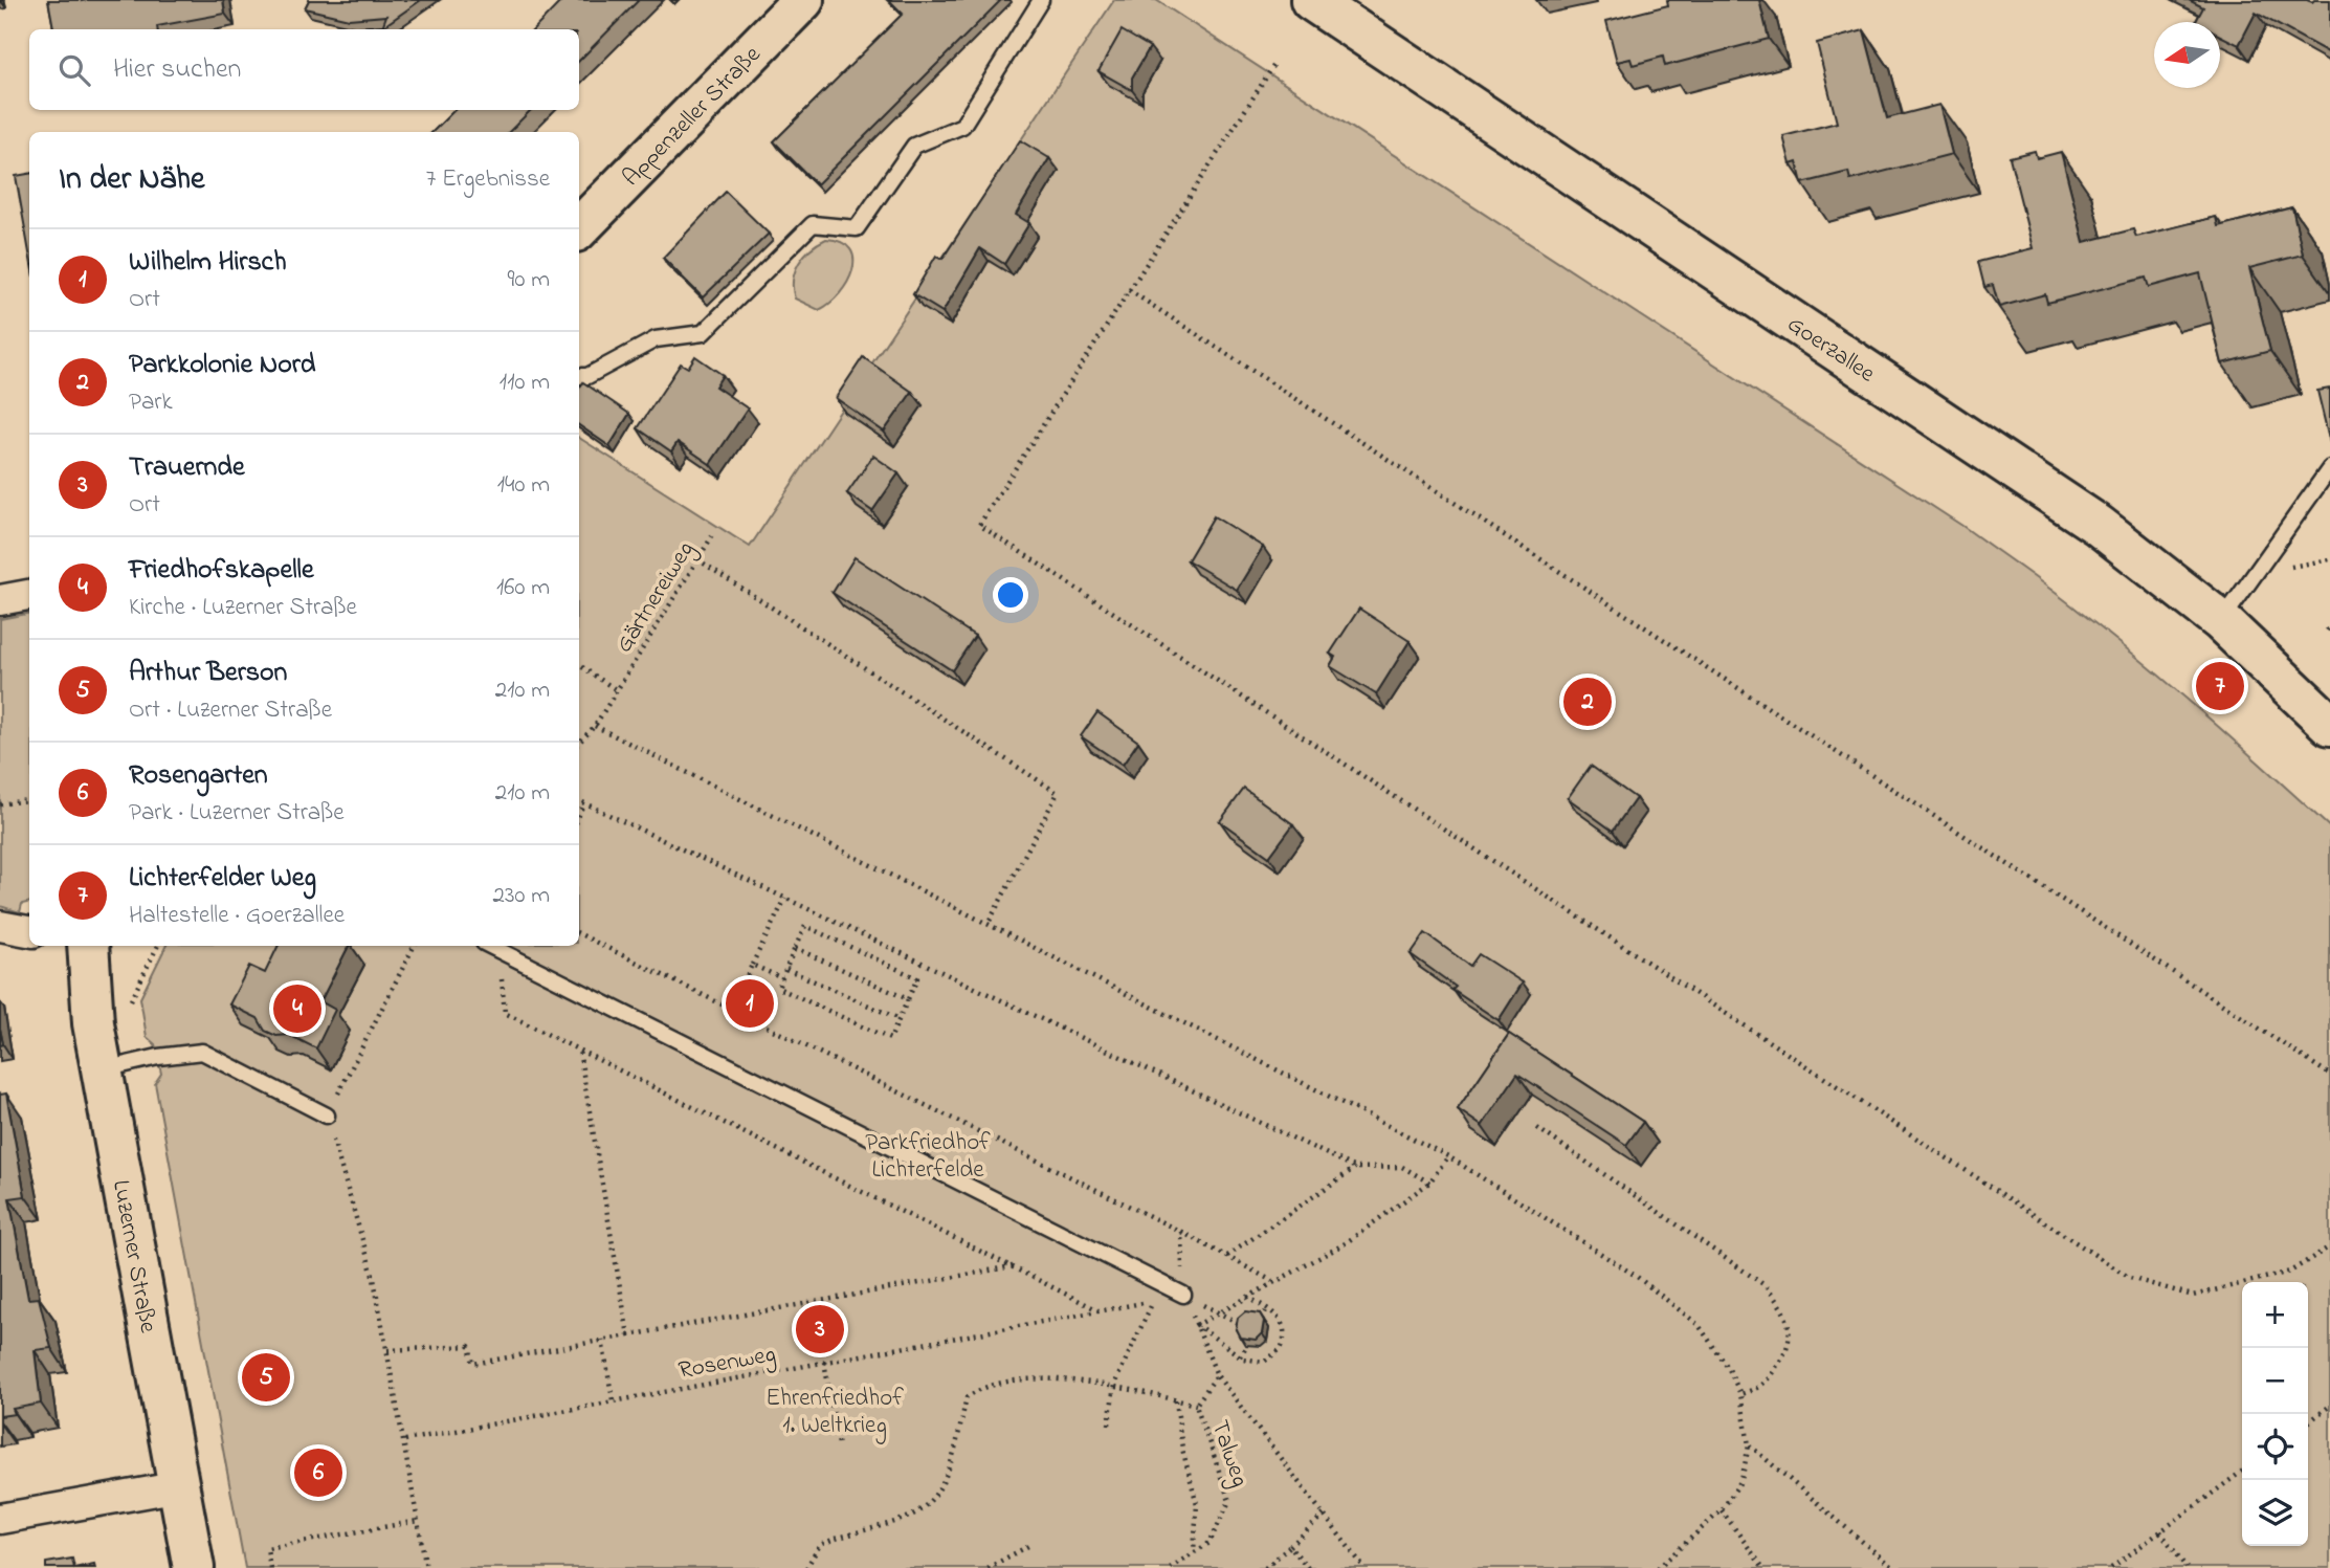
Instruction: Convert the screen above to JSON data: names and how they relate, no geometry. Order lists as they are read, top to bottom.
{
  "streets": {
    "main road": ["Appenzeller Straße", "Goerzallee", "Luzerner Straße"],
    "path": ["Gärtnereiweg", "Rosenweg", "Talweg"]
  },
  "parks": ["Parkfriedhof Lichterfelde", "Ehrenfriedhof 1. Weltkrieg"],
  "north": "left",
  "page": {
    "search": "Hier suchen",
    "heading": ["In der Nähe", "7 Ergebnisse"],
    "list": [
      {
        "mark": "1",
        "name": "Wilhelm Hirsch",
        "note": "Ort",
        "value": "90 m"
      },
      {
        "mark": "2",
        "name": "Parkkolonie Nord",
        "note": "Park",
        "value": "110 m"
      },
      {
        "mark": "3",
        "name": "Trauernde",
        "note": "Ort",
        "value": "140 m"
      },
      {
        "mark": "4",
        "name": "Friedhofskapelle",
        "note": "Kirche · Luzerner Straße",
        "value": "160 m"
      },
      {
        "mark": "5",
        "name": "Arthur Berson",
        "note": "Ort · Luzerner Straße",
        "value": "210 m"
      },
      {
        "mark": "6",
        "name": "Rosengarten",
        "note": "Park · Luzerner Straße",
        "value": "210 m"
      },
      {
        "mark": "7",
        "name": "Lichterfelder Weg",
        "note": "Haltestelle · Goerzallee",
        "value": "230 m"
      }
    ],
    "pins": [
      "7",
      "2",
      "1",
      "4",
      "3",
      "5",
      "6"
    ],
    "map_buttons": ["+", "−"]
  }
}
